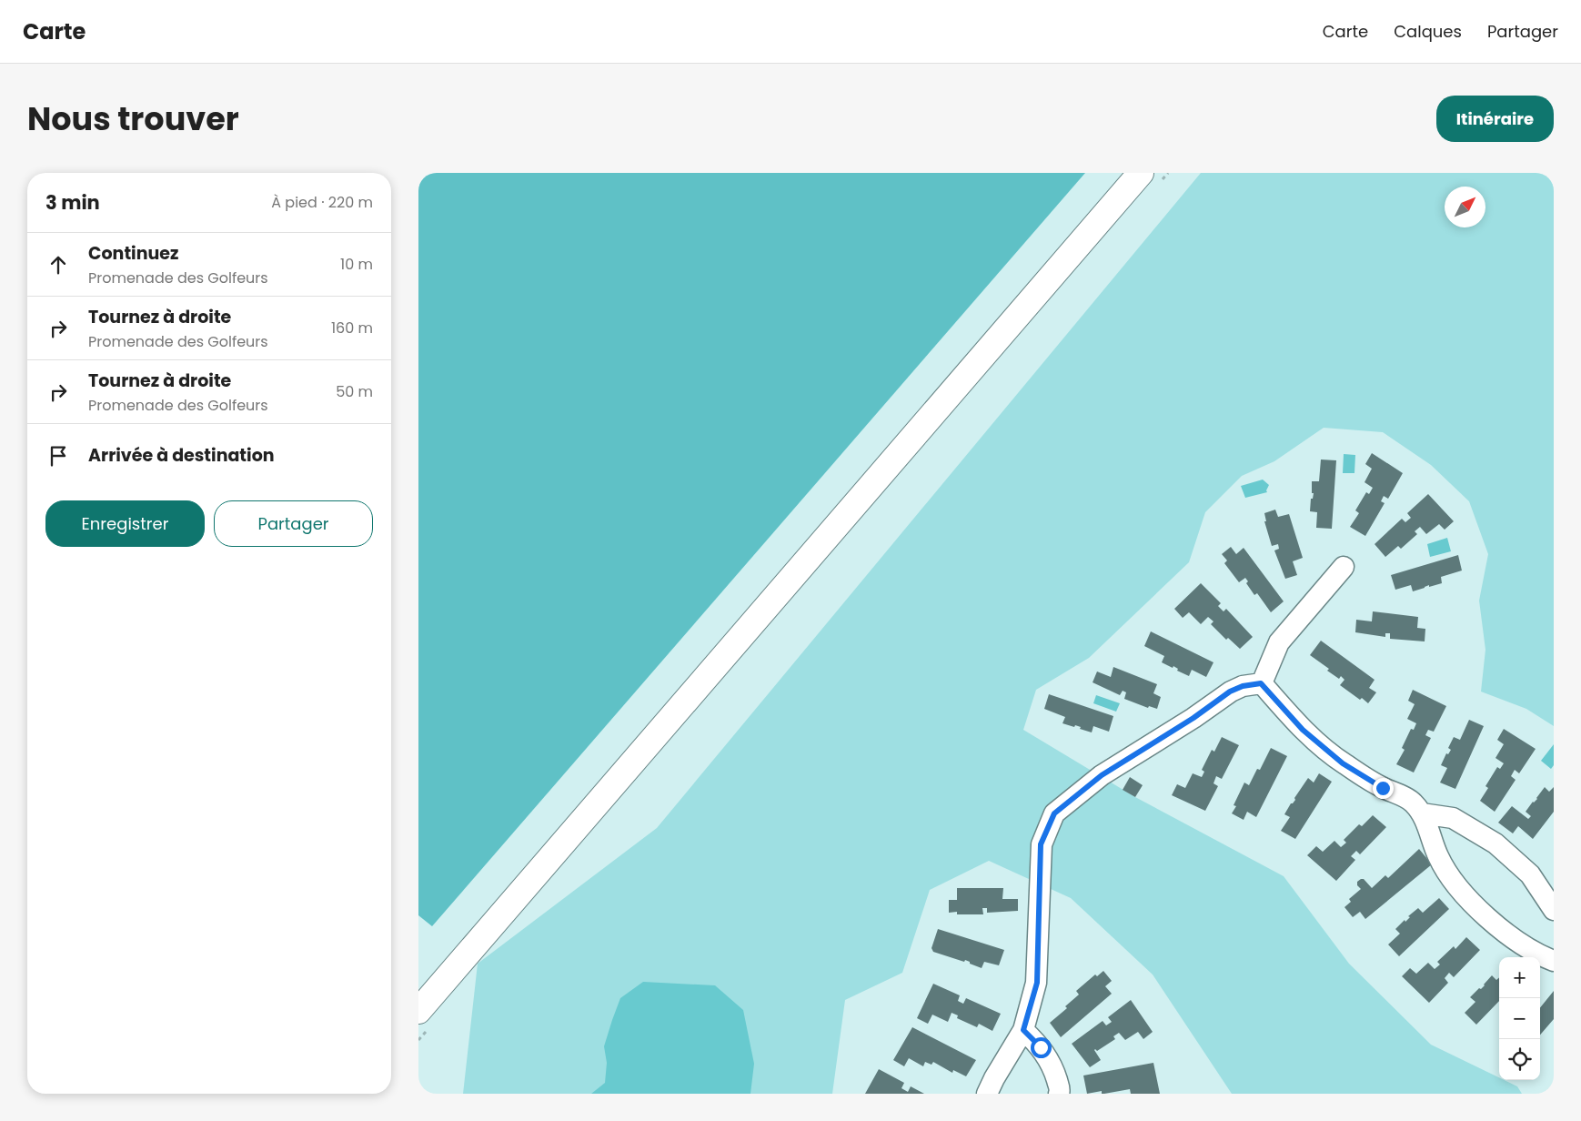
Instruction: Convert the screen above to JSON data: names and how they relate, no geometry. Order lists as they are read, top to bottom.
{
  "north": "top right",
  "page": {
    "header": "Carte",
    "nav": ["Carte", "Calques", "Partager"],
    "title": "Nous trouver",
    "buttons": [
      "Itinéraire",
      ["Enregistrer", "Partager"]
    ],
    "heading": ["3 min", "À pied · 220 m"],
    "list": [
      ["Continuez", "Promenade des Golfeurs", "10 m"],
      ["Tournez à droite", "Promenade des Golfeurs", "160 m"],
      ["Tournez à droite", "Promenade des Golfeurs", "50 m"],
      "Arrivée à destination"
    ],
    "map_buttons": ["+", "−"]
  }
}
